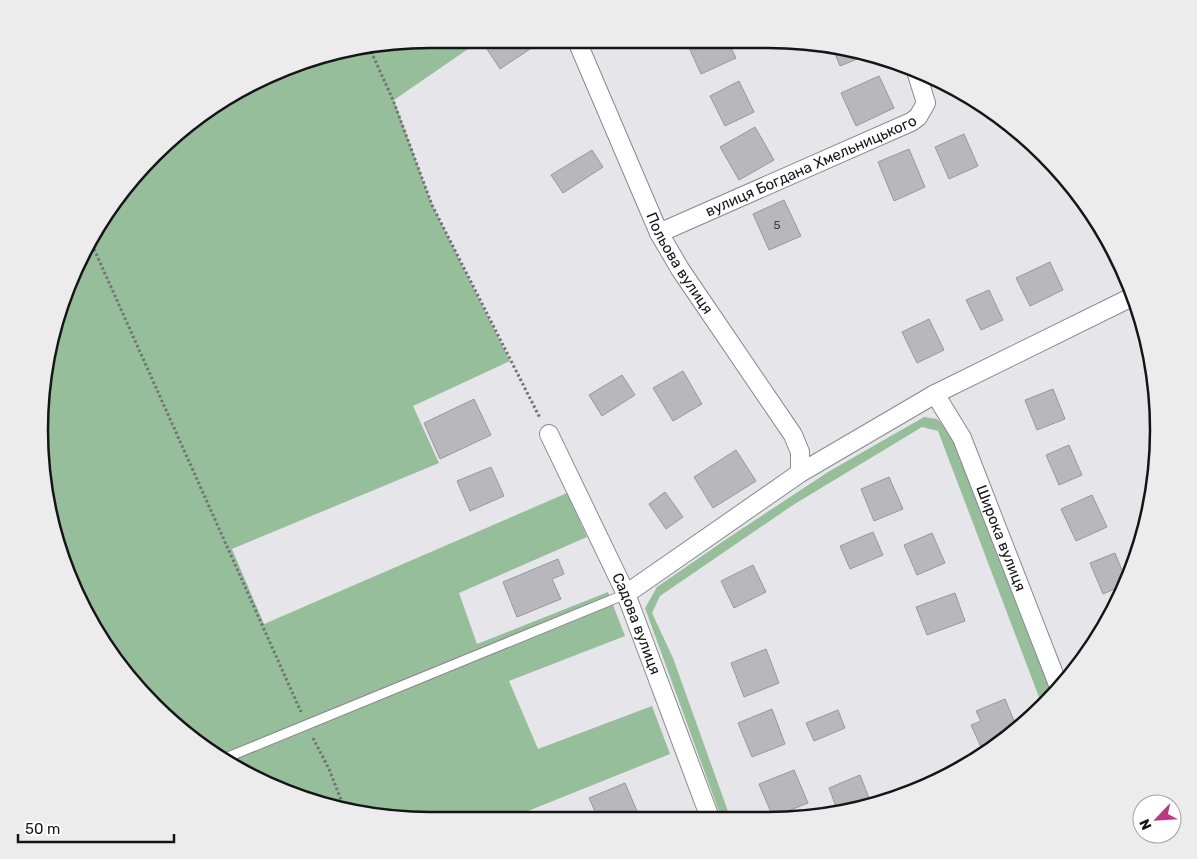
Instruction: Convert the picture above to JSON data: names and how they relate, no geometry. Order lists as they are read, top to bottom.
{
  "streets": {
    "street": [
      "вулиця Богдана Хмельницького",
      "Польова вулиця",
      "Широка вулиця",
      "Садова вулиця"
    ]
  },
  "crossings": [
    ["вулиця Богдана Хмельницького", "Польова вулиця"]
  ],
  "house_numbers": ["5"],
  "scale_bar": "50 m",
  "north": "bottom left"
}
